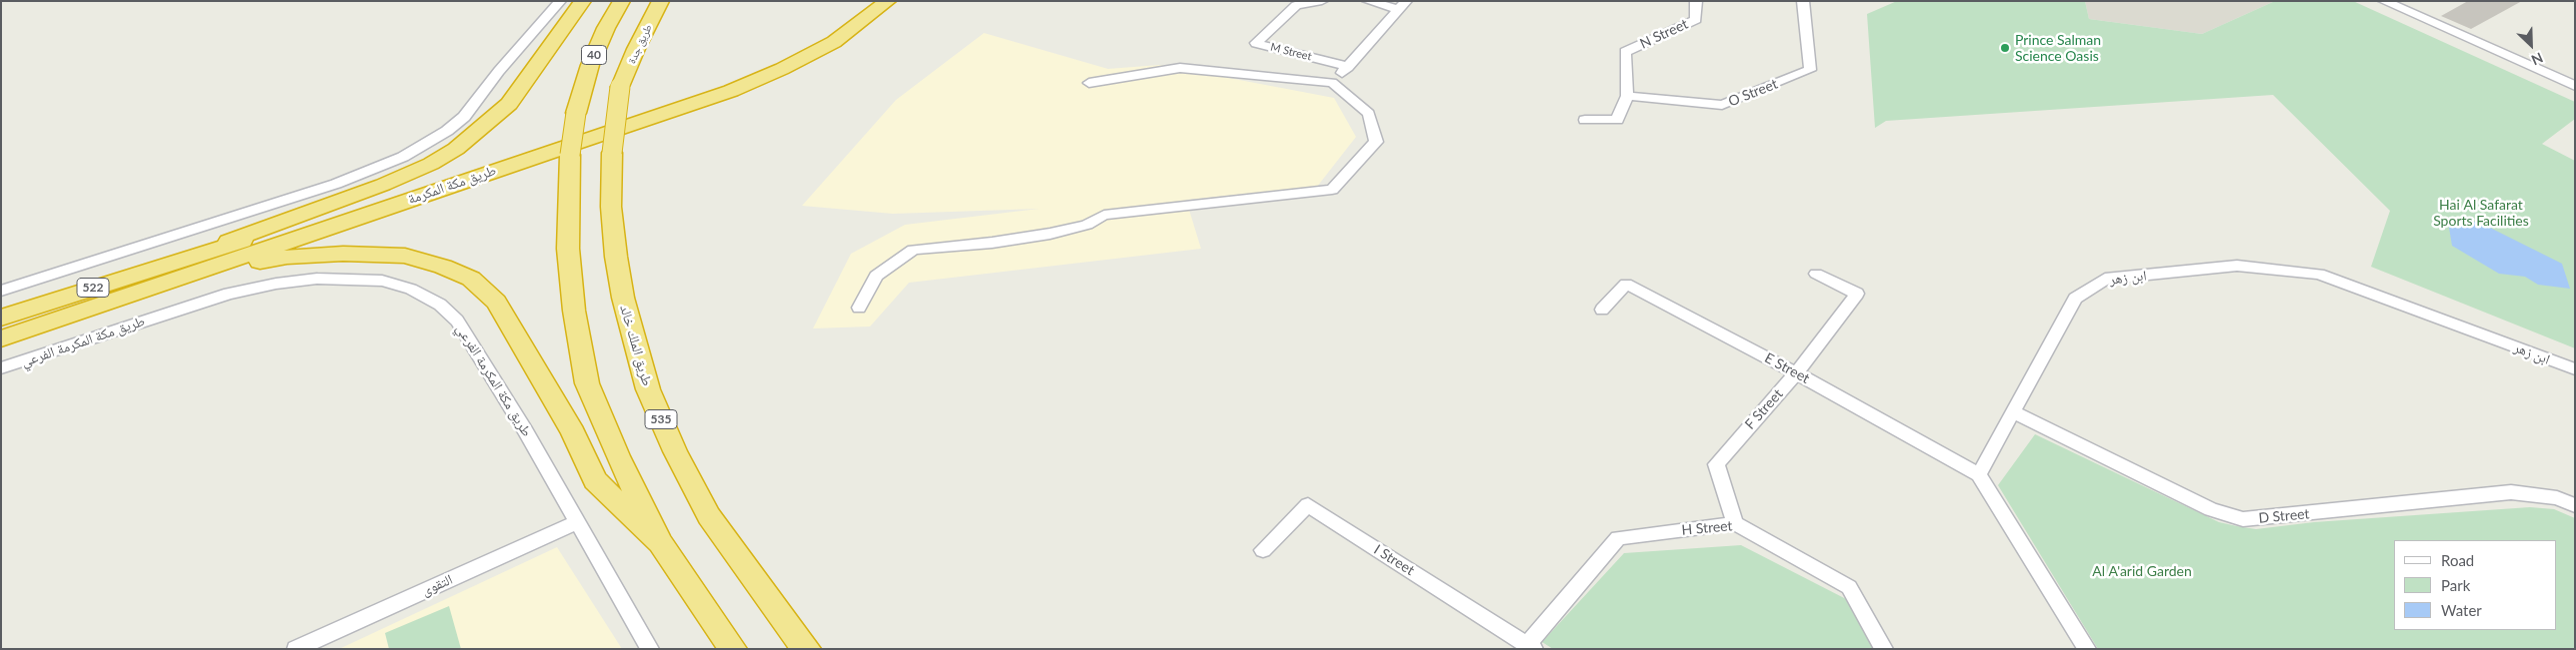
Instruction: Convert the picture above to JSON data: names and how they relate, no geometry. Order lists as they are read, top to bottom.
{
  "streets": {
    "highway": [
      "طريق جدة",
      "40",
      "طريق مكة المكرمة",
      "522",
      "طريق الملك خالد",
      "535"
    ],
    "street": [
      "N Street",
      "M Street",
      "O Street",
      "ابن زهر",
      "طريق مكة المكرمة الفرعي",
      "E Street",
      "F Street",
      "D Street",
      "H Street",
      "I Street",
      "التقوى"
    ]
  },
  "crossings": [
    ["N Street", "O Street"],
    ["طريق جدة", "طريق الملك خالد"],
    ["ابن زهر", "E Street"],
    ["ابن زهر", "D Street"],
    ["طريق مكة المكرمة الفرعي", "التقوى"],
    ["E Street", "F Street"],
    ["F Street", "H Street"],
    ["H Street", "I Street"]
  ],
  "parks": ["Hai Al Safarat Sports Facilities", "Al A'arid Garden"],
  "places": ["Prince Salman Science Oasis"],
  "legend": ["Road", "Park", "Water"],
  "north": "bottom right"
}
